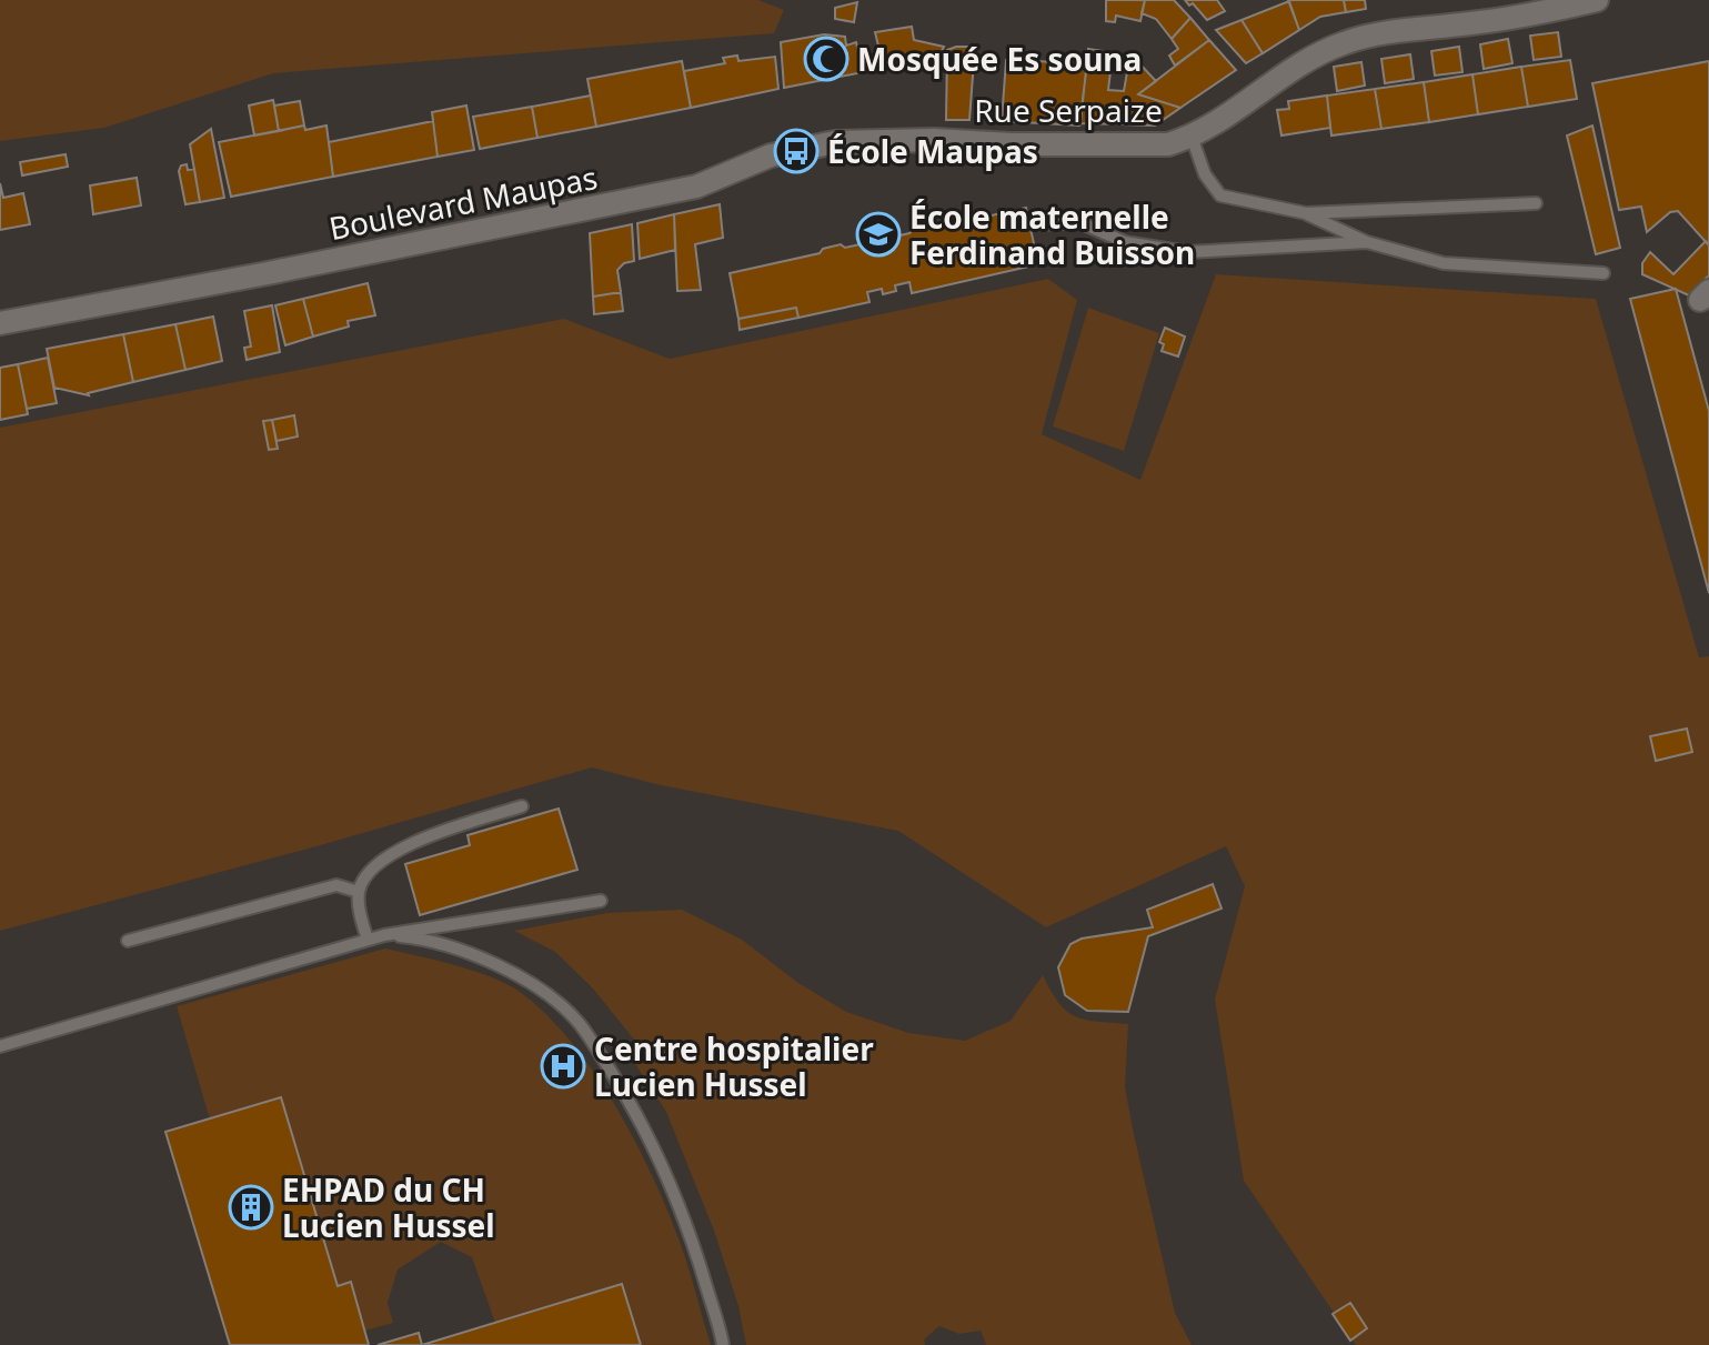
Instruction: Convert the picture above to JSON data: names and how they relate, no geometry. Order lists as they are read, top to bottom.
{
  "streets": {
    "street": ["Rue Serpaize", "Boulevard Maupas"]
  },
  "crossings": [
    ["Rue Serpaize", "Boulevard Maupas"]
  ],
  "places": {
    "mosque": ["Mosquée Es souna"],
    "bus stop": ["École Maupas"],
    "school or university": ["École maternelle Ferdinand Buisson"],
    "hospital": ["Centre hospitalier Lucien Hussel"],
    "building": ["EHPAD du CH Lucien Hussel"]
  }
}
